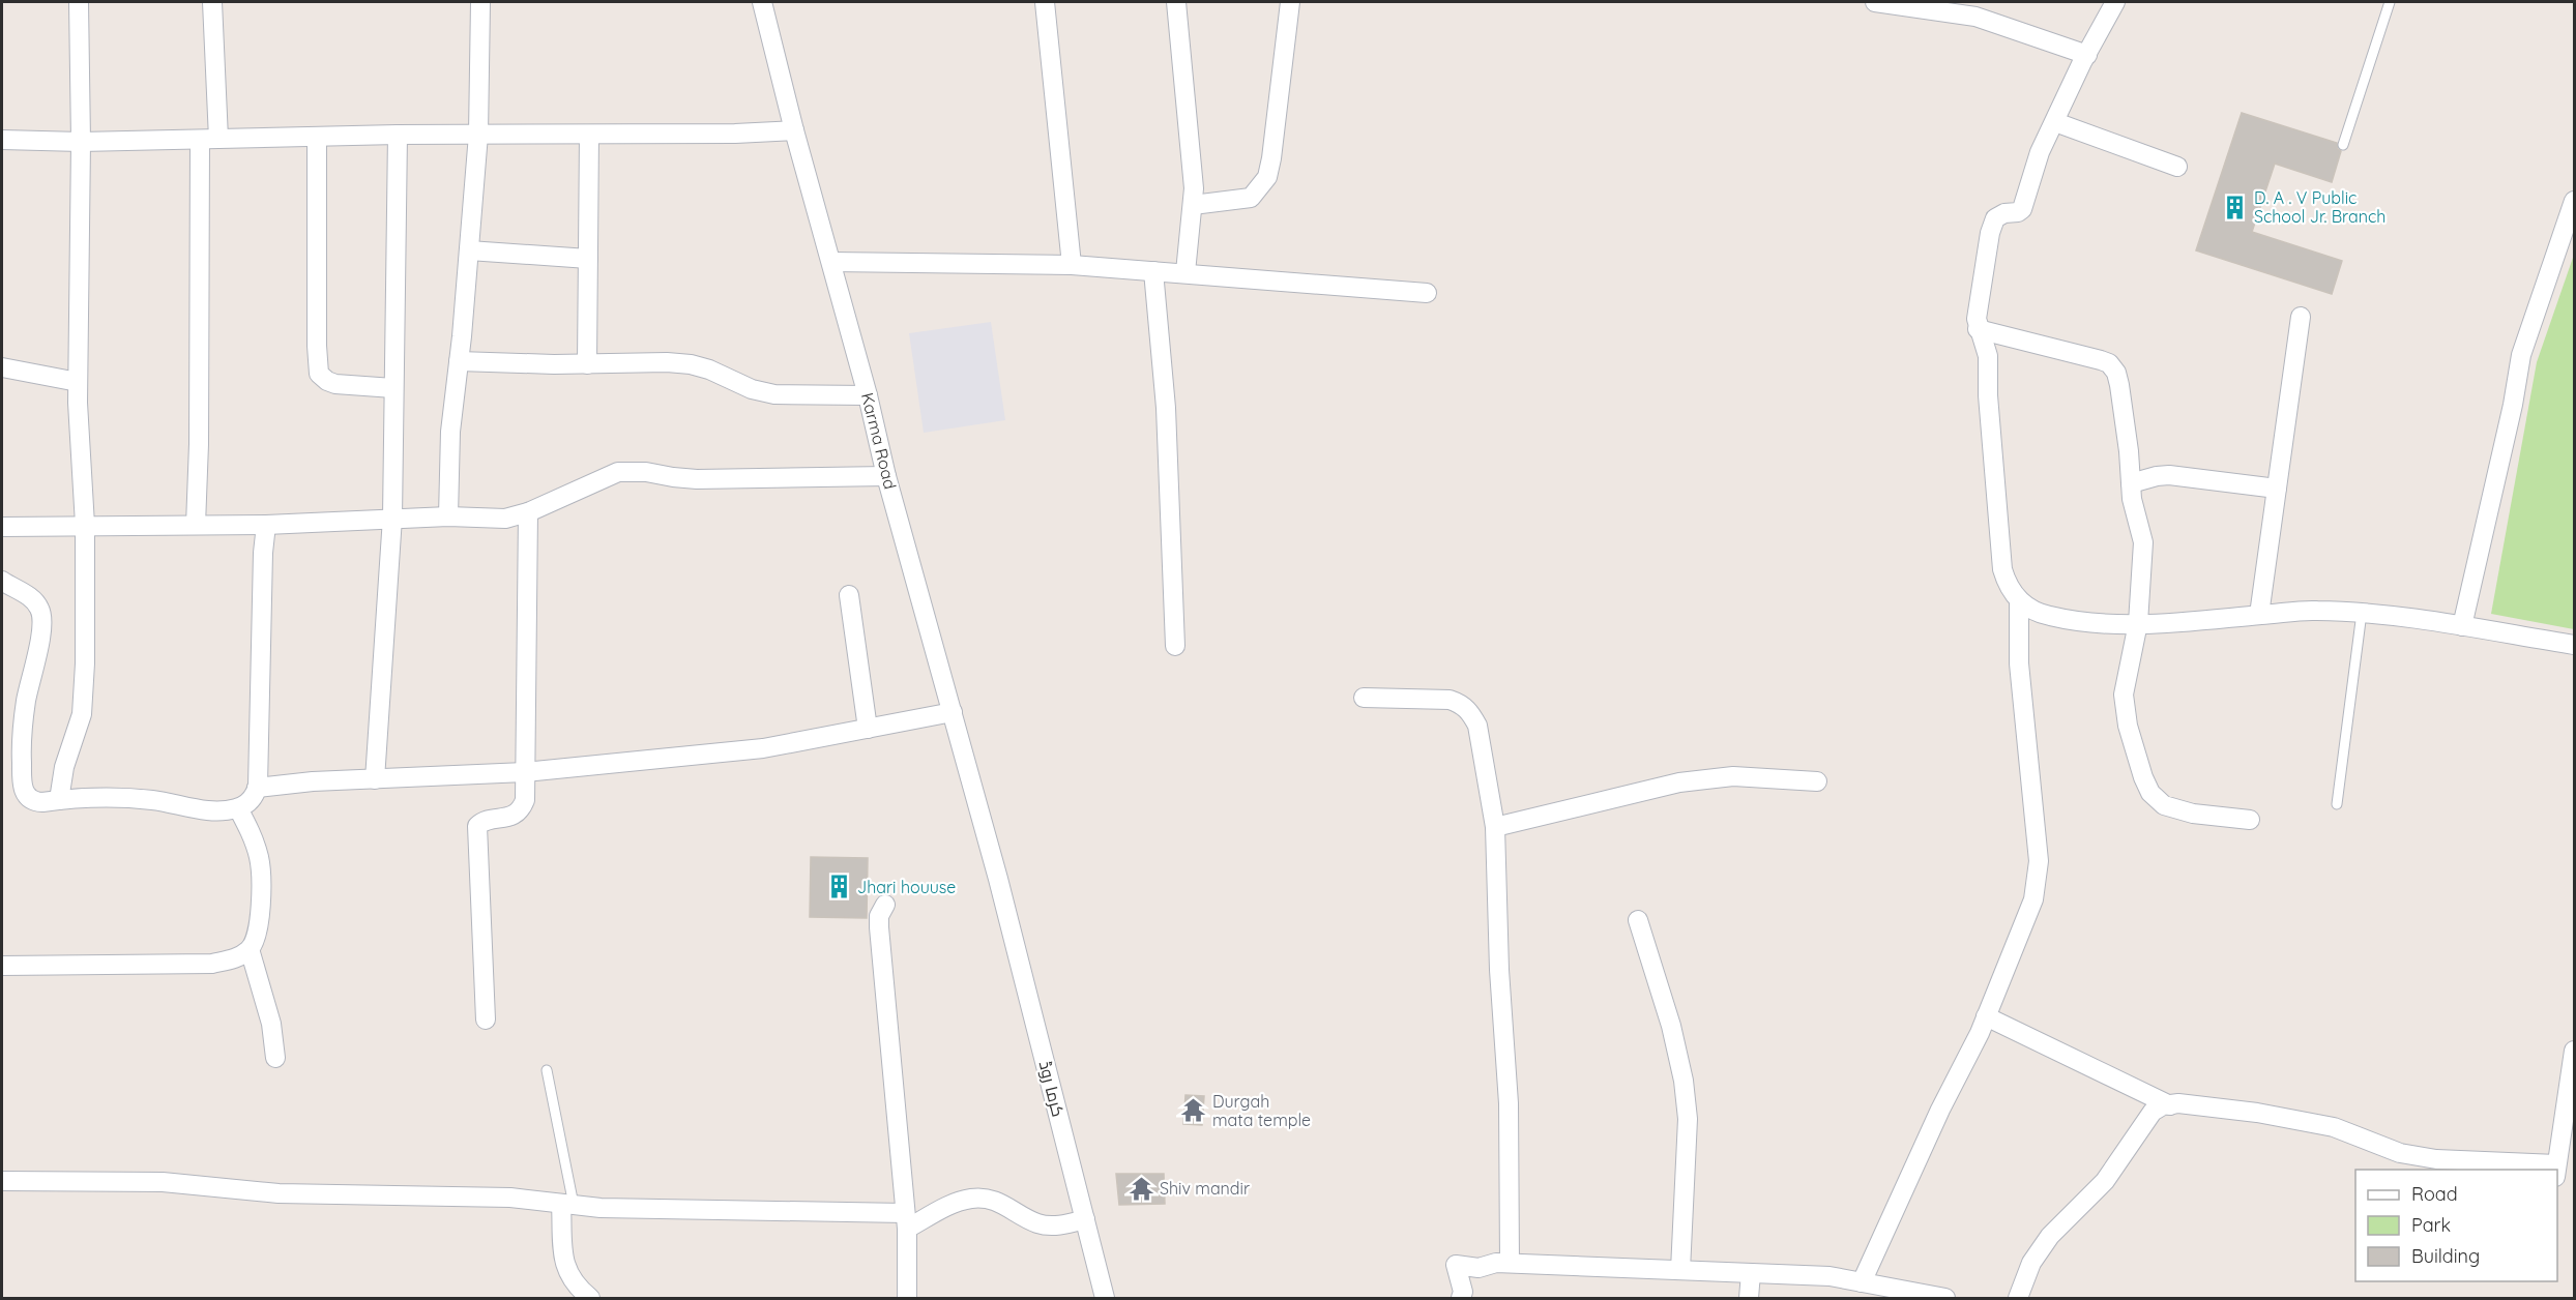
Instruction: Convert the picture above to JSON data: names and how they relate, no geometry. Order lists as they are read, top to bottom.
{
  "streets": {
    "street": ["Karma Road", "کرما روڈ"]
  },
  "crossings": [
    ["Karma Road", "کرما روڈ"]
  ],
  "places": {
    "building": ["D. A . V Public School Jr. Branch", "Jhari houuse"],
    "temple": ["Durgah mata temple", "Shiv mandir"]
  },
  "legend": ["Road", "Park", "Building"]
}
